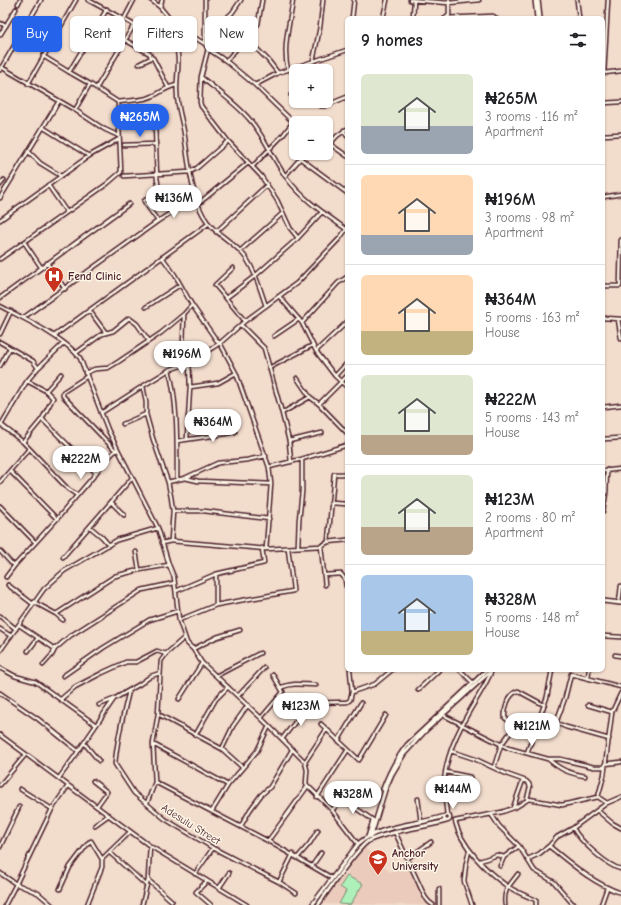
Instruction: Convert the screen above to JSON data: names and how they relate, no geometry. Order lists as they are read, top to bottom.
{
  "streets": {
    "street": ["Adesulu Street"]
  },
  "places": {
    "hospital": ["Fend Clinic"],
    "school or university": ["Anchor University"]
  },
  "page": {
    "chip": [
      "Buy",
      "Rent",
      "Filters",
      "New"
    ],
    "heading": "9 homes",
    "map_buttons": ["+", "−"],
    "list": [
      {
        "name": "₦265M",
        "note": "3 rooms · 116 m² · Apartment"
      },
      {
        "name": "₦196M",
        "note": "3 rooms · 98 m² · Apartment"
      },
      {
        "name": "₦364M",
        "note": "5 rooms · 163 m² · House"
      },
      {
        "name": "₦222M",
        "note": "5 rooms · 143 m² · House"
      },
      {
        "name": "₦123M",
        "note": "2 rooms · 80 m² · Apartment"
      },
      {
        "name": "₦328M",
        "note": "5 rooms · 148 m² · House"
      }
    ],
    "price": [
      "₦265M",
      "₦136M",
      "₦196M",
      "₦364M",
      "₦222M",
      "₦123M",
      "₦121M",
      "₦144M",
      "₦328M"
    ]
  }
}
